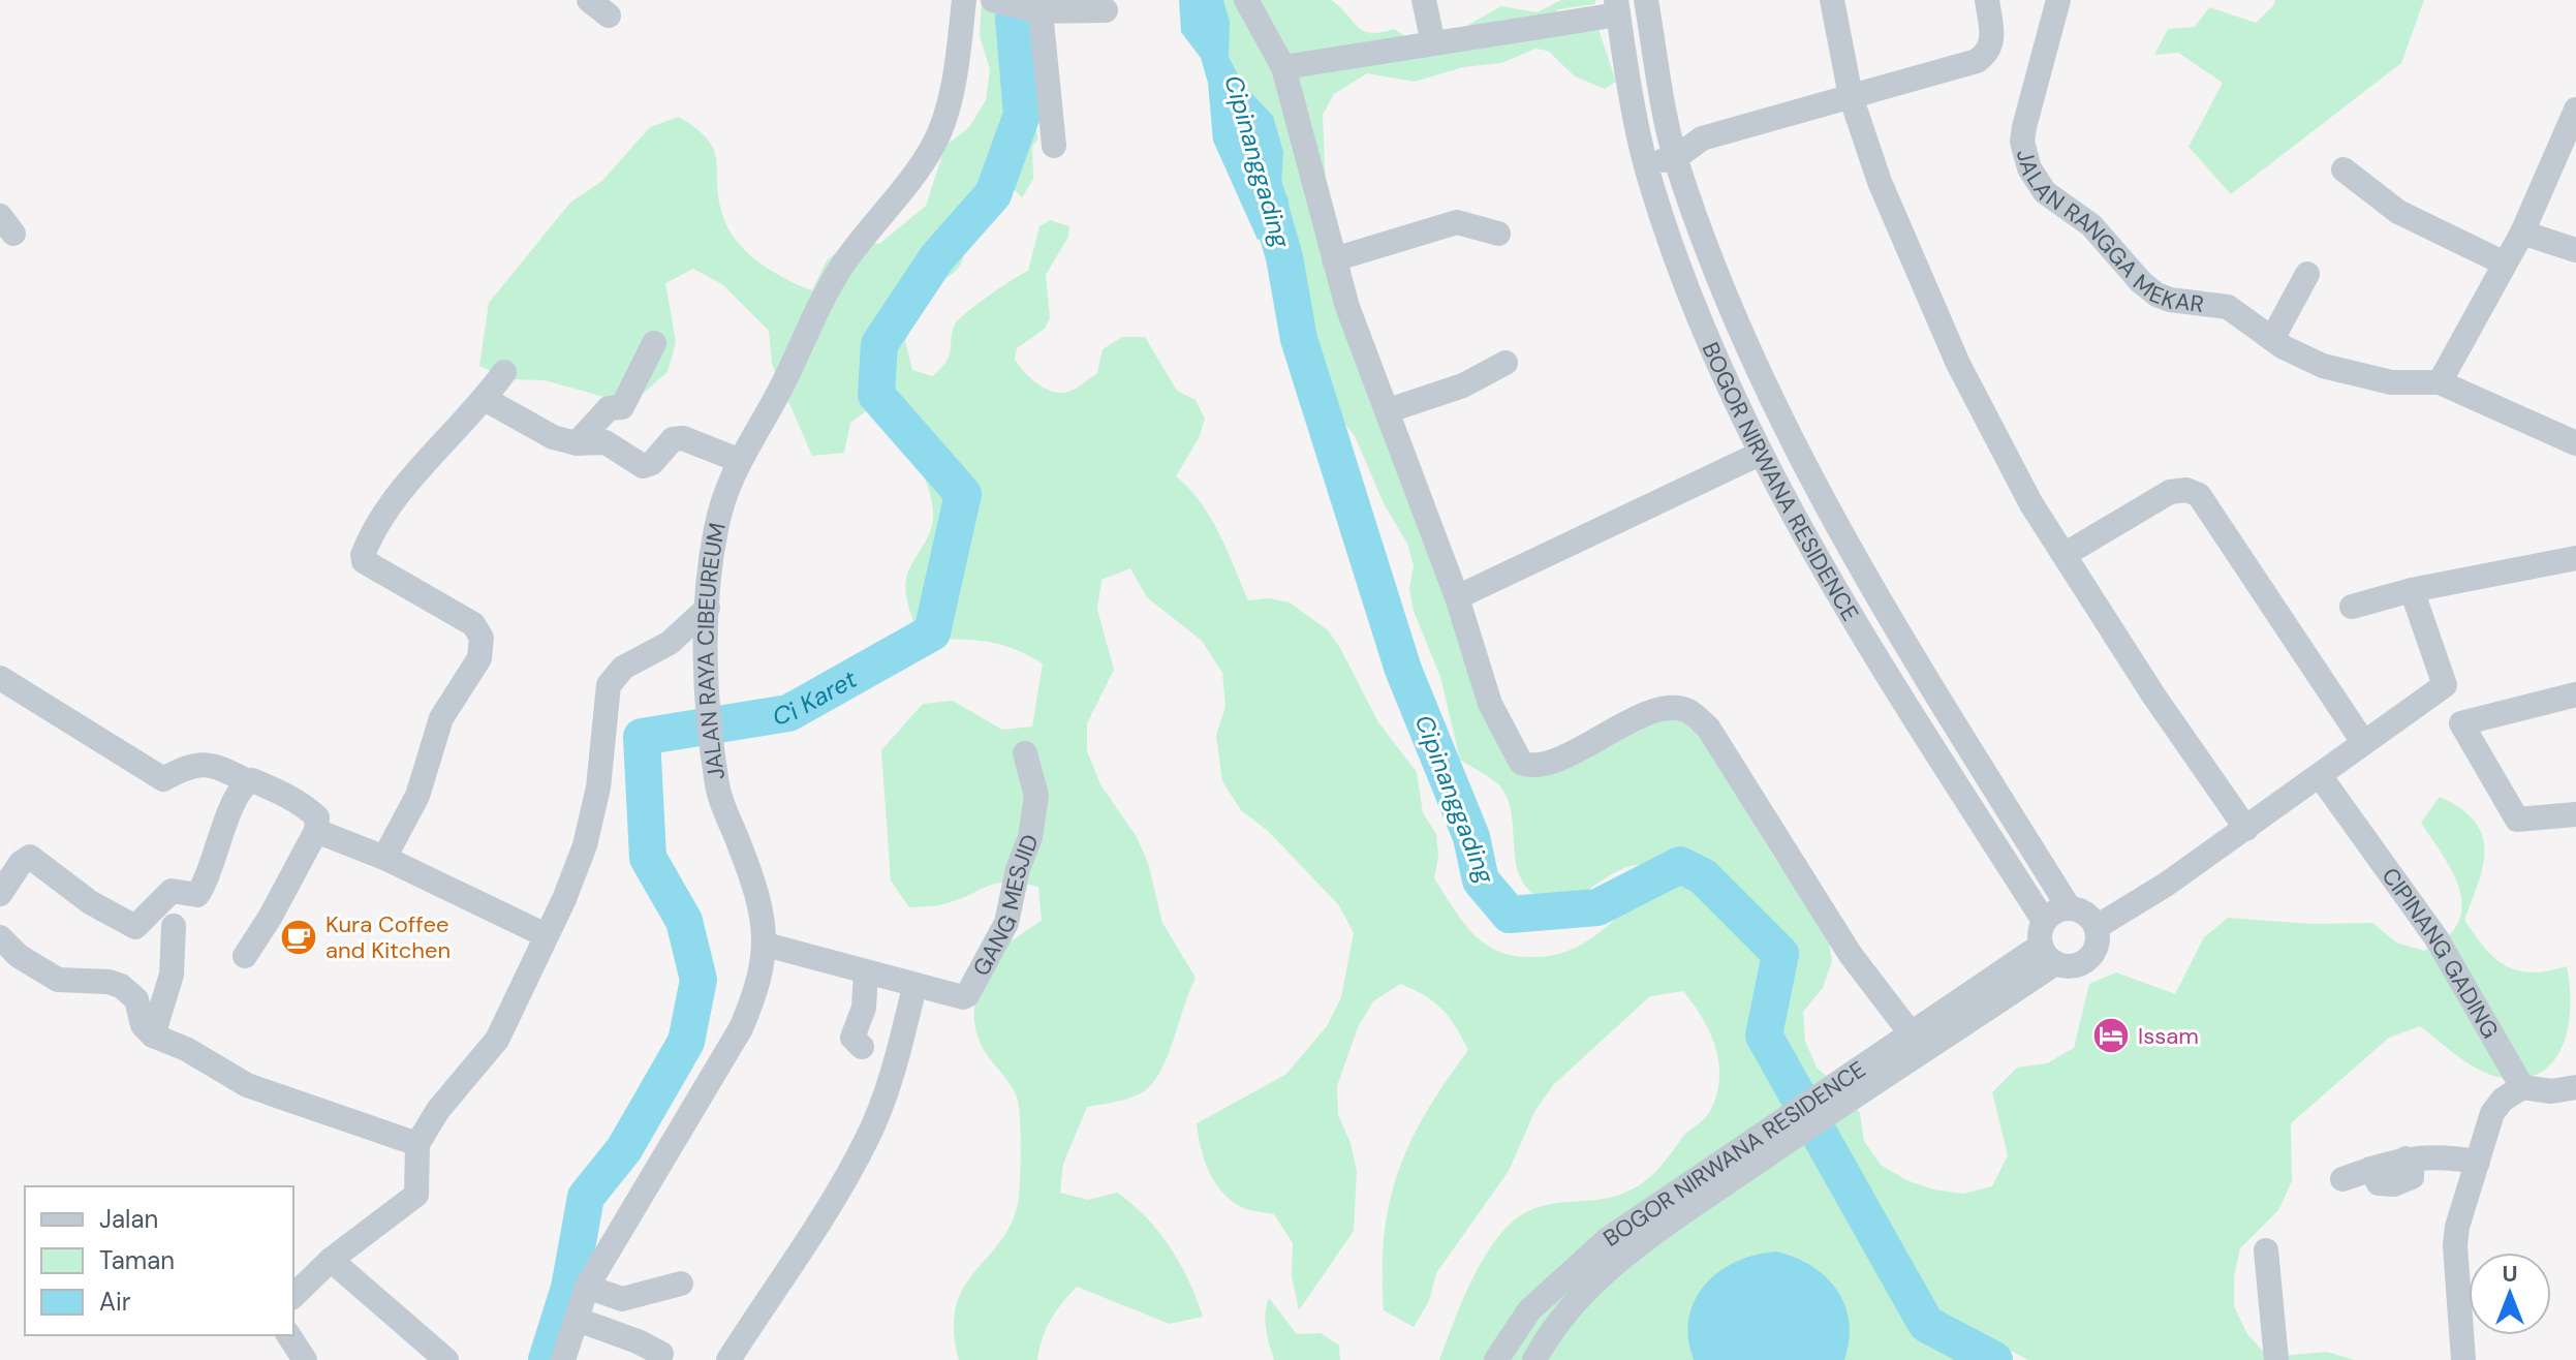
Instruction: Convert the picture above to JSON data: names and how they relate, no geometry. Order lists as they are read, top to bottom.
{
  "streets": {
    "street": [
      "JALAN RANGGA MEKAR",
      "BOGOR NIRWANA RESIDENCE",
      "JALAN RAYA CIBEUREUM",
      "GANG MESJID",
      "CIPINANG GADING"
    ]
  },
  "crossings": [
    ["JALAN RAYA CIBEUREUM", "GANG MESJID"]
  ],
  "water": ["Cipinanggading", "Ci Karet"],
  "places": {
    "cafe": ["Kura Coffee and Kitchen"],
    "hotel": ["Issam"]
  },
  "legend": ["Jalan", "Taman", "Air"],
  "north": "top"
}
